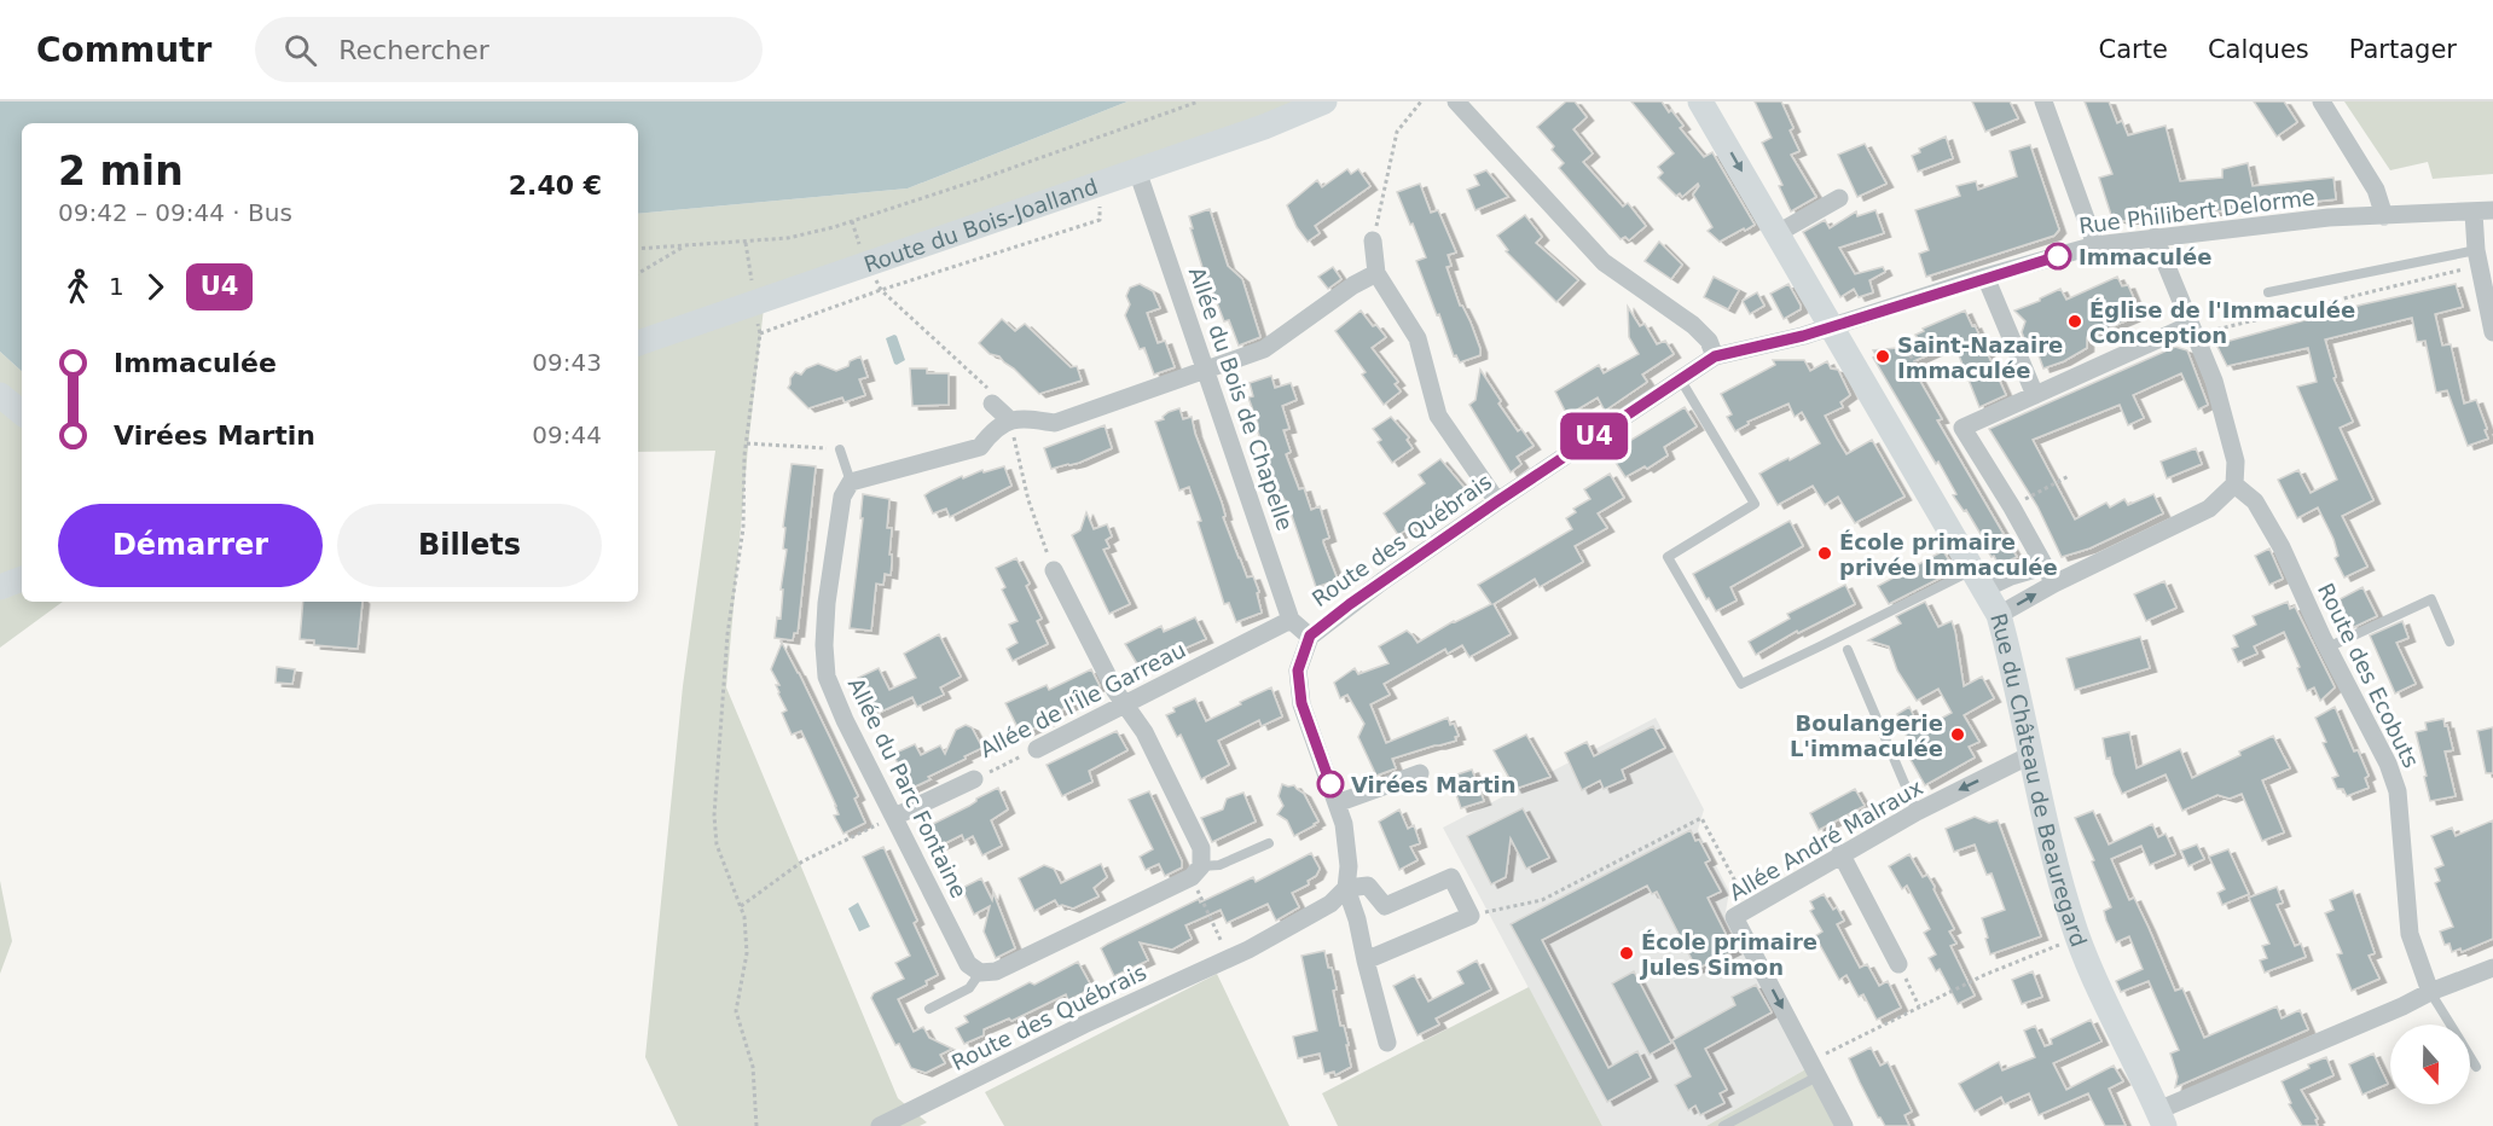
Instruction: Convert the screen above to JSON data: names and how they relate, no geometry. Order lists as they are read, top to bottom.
{
  "streets": {
    "street": [
      "Rue Philibert Delorme",
      "Route du Bois-Joalland",
      "Allée du Bois de Chapelle",
      "Route des Québrais",
      "Route des Ecobuts",
      "Allée de l'Île Garreau",
      "Rue du Château de Beauregard",
      "Allée du Parc Fontaine",
      "Allée André Malraux"
    ]
  },
  "crossings": [
    ["Rue Philibert Delorme", "Route des Québrais"],
    ["Rue Philibert Delorme", "Rue du Château de Beauregard"],
    ["Route du Bois-Joalland", "Allée du Bois de Chapelle"],
    ["Allée du Bois de Chapelle", "Allée de l'Île Garreau"],
    ["Route des Québrais", "Rue du Château de Beauregard"],
    ["Allée de l'Île Garreau", "Allée du Parc Fontaine"],
    ["Rue du Château de Beauregard", "Allée André Malraux"]
  ],
  "places": [
    "Immaculée",
    "Église de l'Immaculée Conception",
    "Saint-Nazaire Immaculée",
    "École primaire privée Immaculée",
    "Boulangerie L'immaculée",
    "Virées Martin",
    "École primaire Jules Simon"
  ],
  "lines": ["bus line U4"],
  "north": "bottom",
  "page": {
    "header": "Commutr",
    "search": "Rechercher",
    "nav": ["Carte", "Calques", "Partager"],
    "on_map": "U4",
    "heading": ["2 min", "09:42 – 09:44 · Bus", "2.40 €"],
    "legs": ["1", "U4"],
    "list": [
      {
        "name": "Immaculée",
        "value": "09:43"
      },
      {
        "name": "Virées Martin",
        "value": "09:44"
      }
    ],
    "buttons": ["Démarrer", "Billets"]
  }
}
